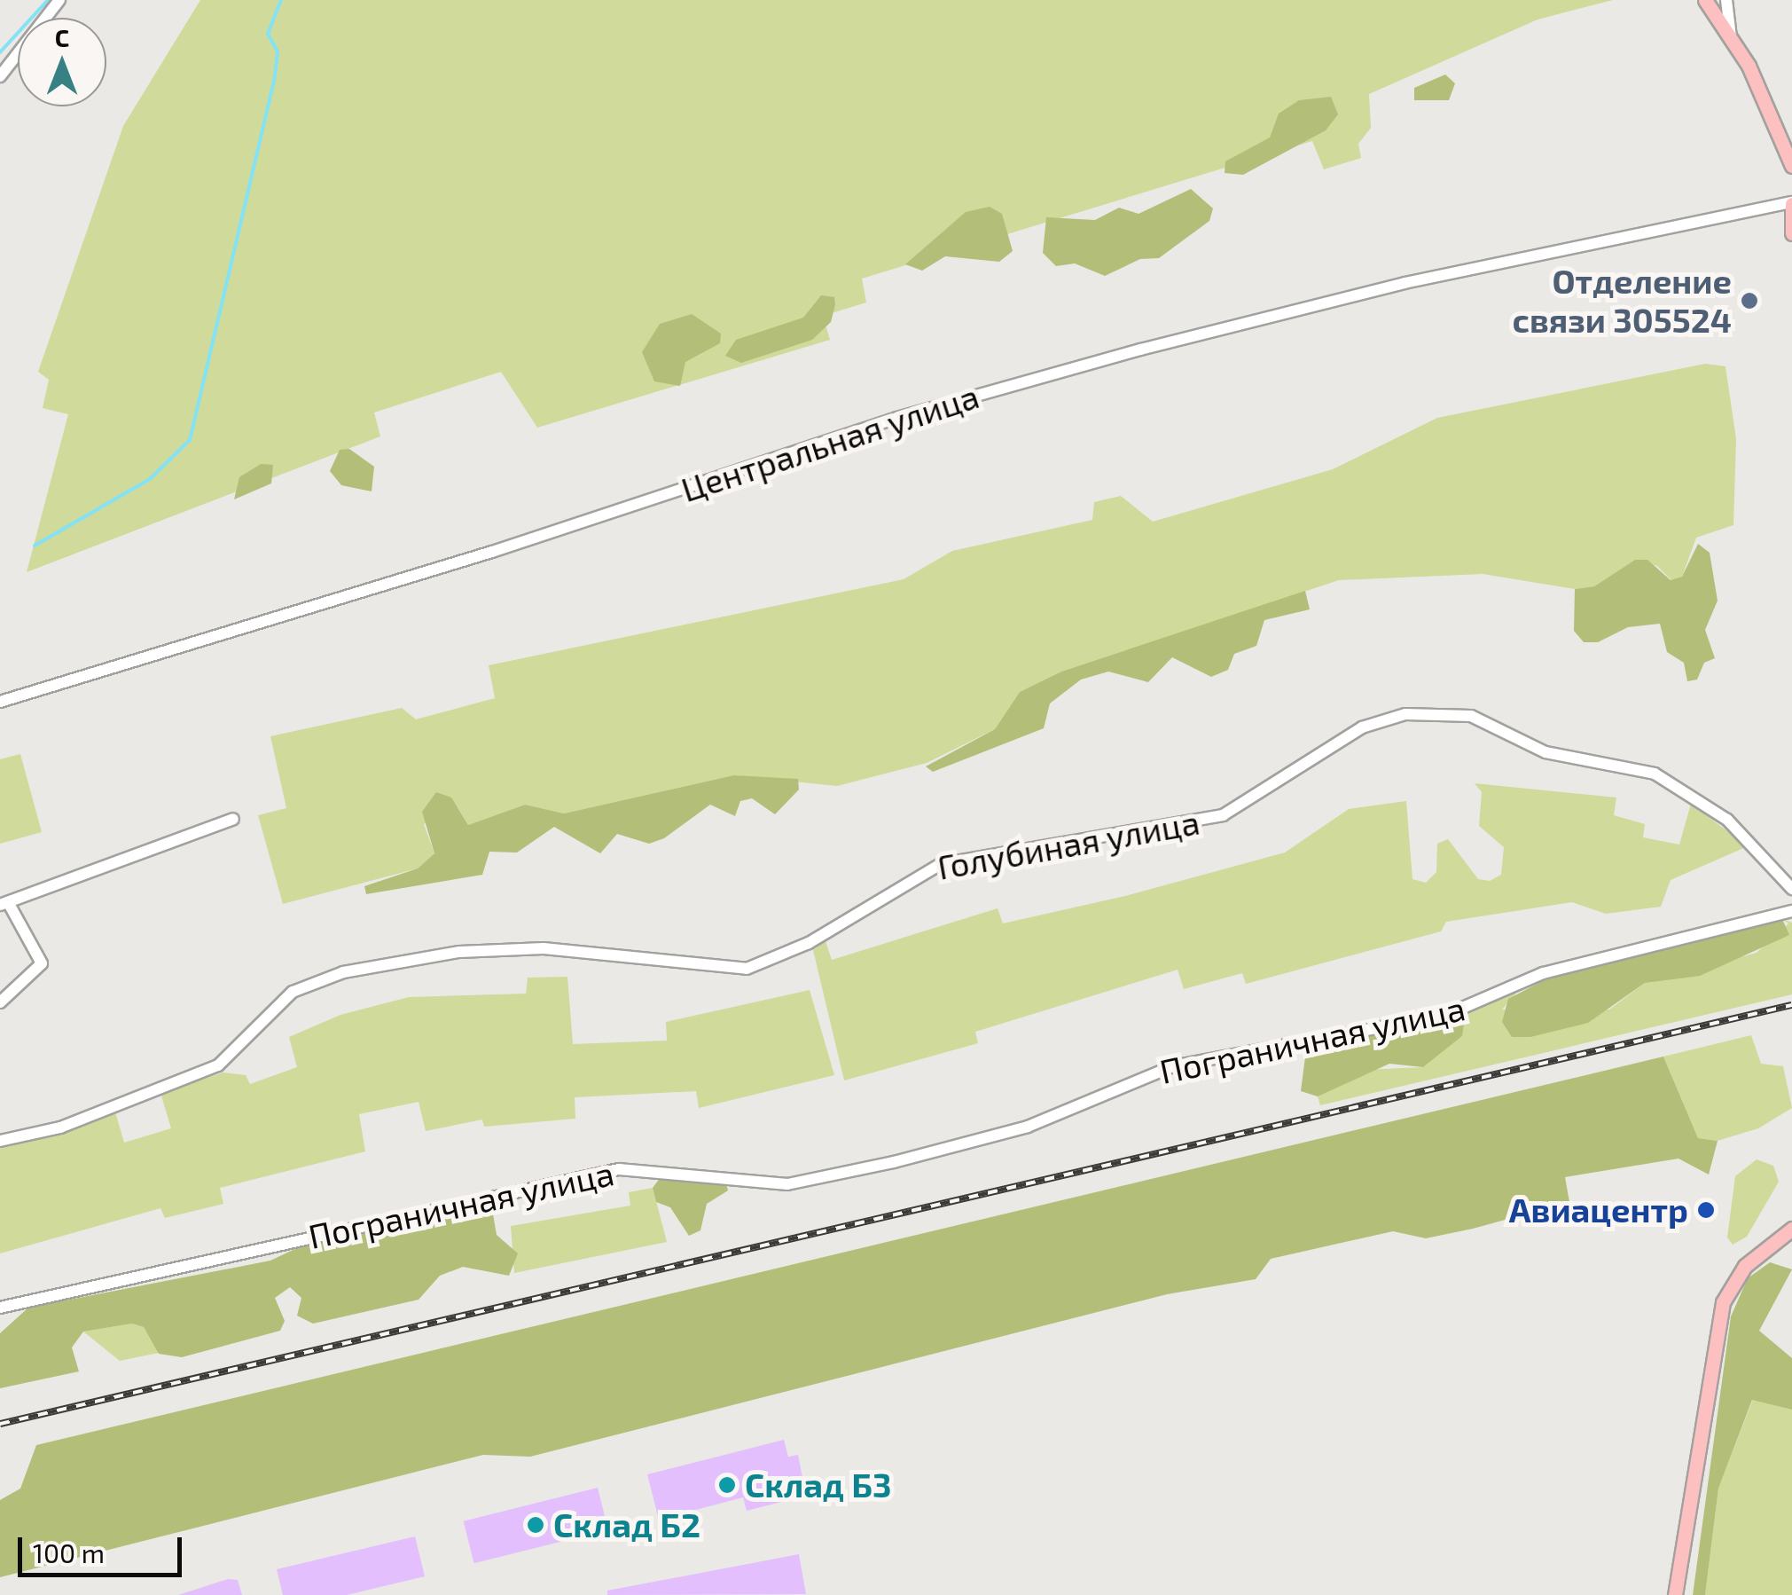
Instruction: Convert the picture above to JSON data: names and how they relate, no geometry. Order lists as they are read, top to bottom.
{
  "streets": {
    "street": ["Центральная улица", "Голубиная улица", "Пограничная улица"]
  },
  "places": [
    "Отделение связи 305524",
    "Авиацентр",
    "Склад Б3",
    "Склад Б2"
  ],
  "scale_bar": "100 m",
  "north": "top"
}
